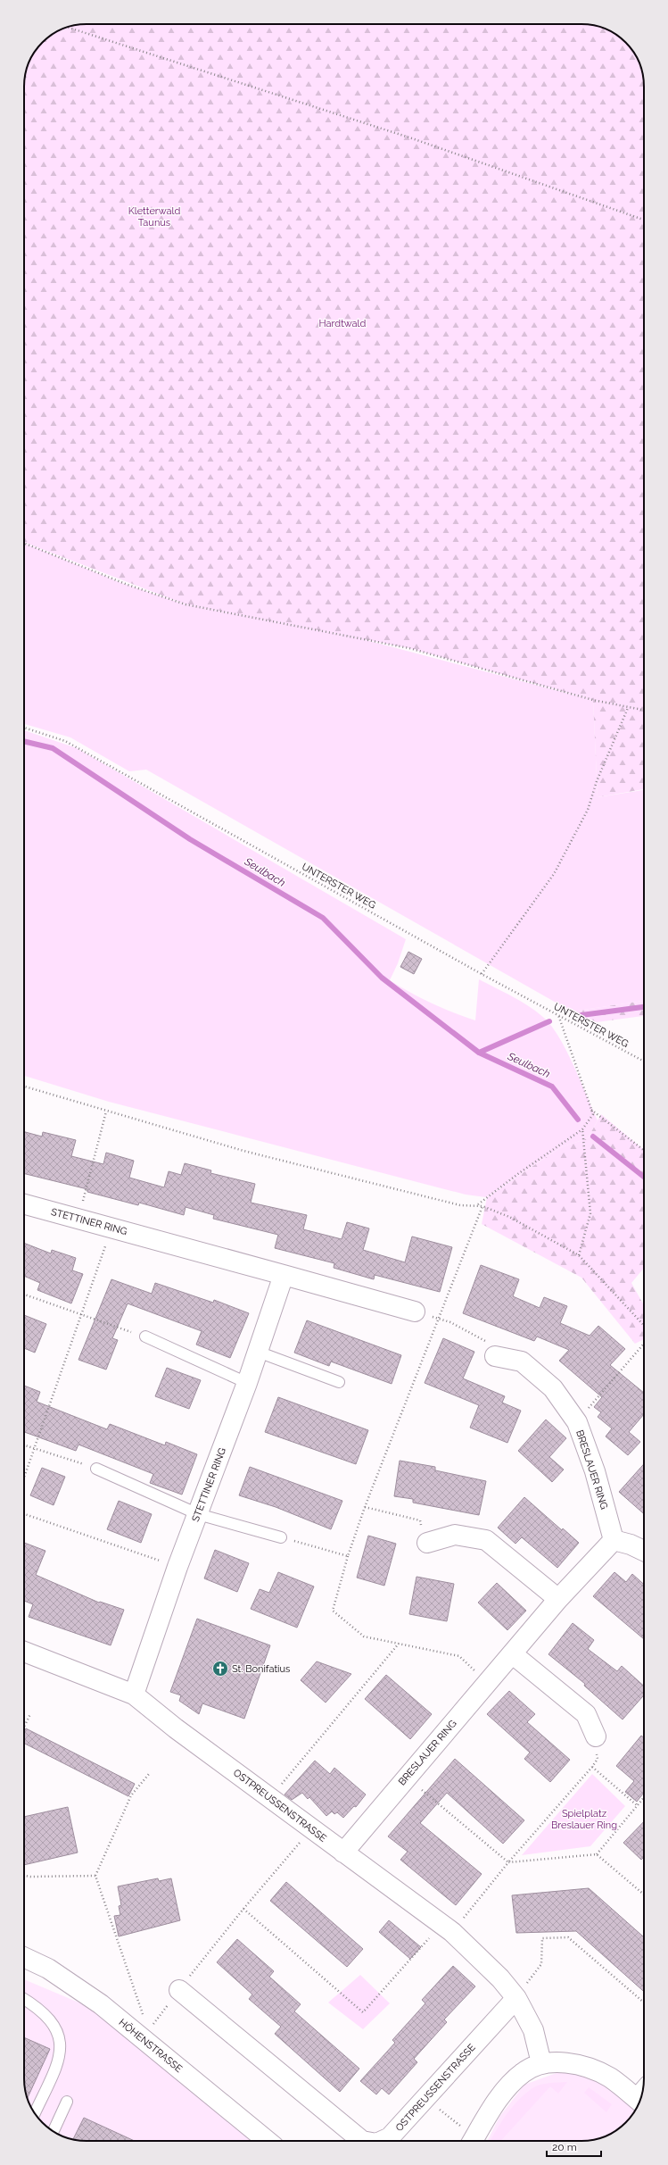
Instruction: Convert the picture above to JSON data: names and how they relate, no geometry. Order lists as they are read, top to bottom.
{
  "streets": {
    "street": [
      "STETTINER RING",
      "BRESLAUER RING",
      "OSTPREUSSENSTRASSE",
      "HÖHENSTRASSE"
    ],
    "path": ["UNTERSTER WEG"]
  },
  "crossings": [
    ["STETTINER RING", "OSTPREUSSENSTRASSE"],
    ["BRESLAUER RING", "OSTPREUSSENSTRASSE"]
  ],
  "water": ["Seulbach"],
  "parks": ["Kletterwald Taunus", "Hardtwald", "Spielplatz Breslauer Ring"],
  "places": {
    "church": ["St. Bonifatius"]
  },
  "scale_bar": "20 m"
}
